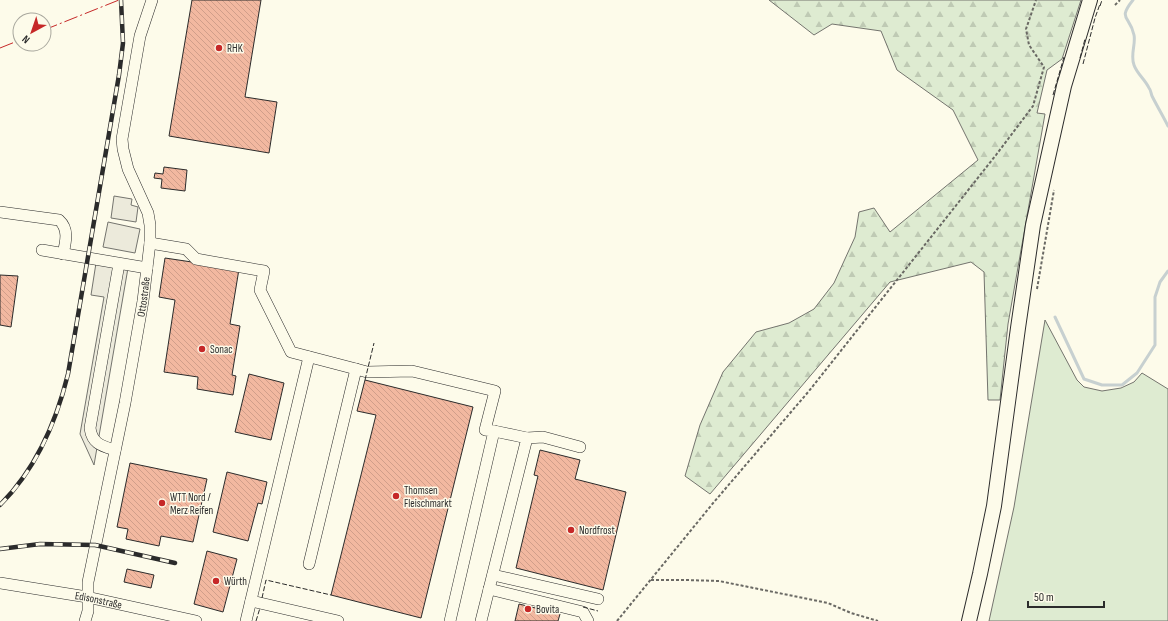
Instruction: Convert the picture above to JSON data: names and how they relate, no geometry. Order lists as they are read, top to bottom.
{
  "streets": {
    "street": ["Ottostraße", "Edisonstraße"]
  },
  "crossings": [
    ["Ottostraße", "Edisonstraße"]
  ],
  "places": [
    "RHK",
    "Sonac",
    "Thomsen Fleischmarkt",
    "WTT Nord / Merz Reifen",
    "Nordfrost",
    "Würth",
    "Bovita"
  ],
  "scale_bar": "50 m",
  "north": "bottom left"
}
